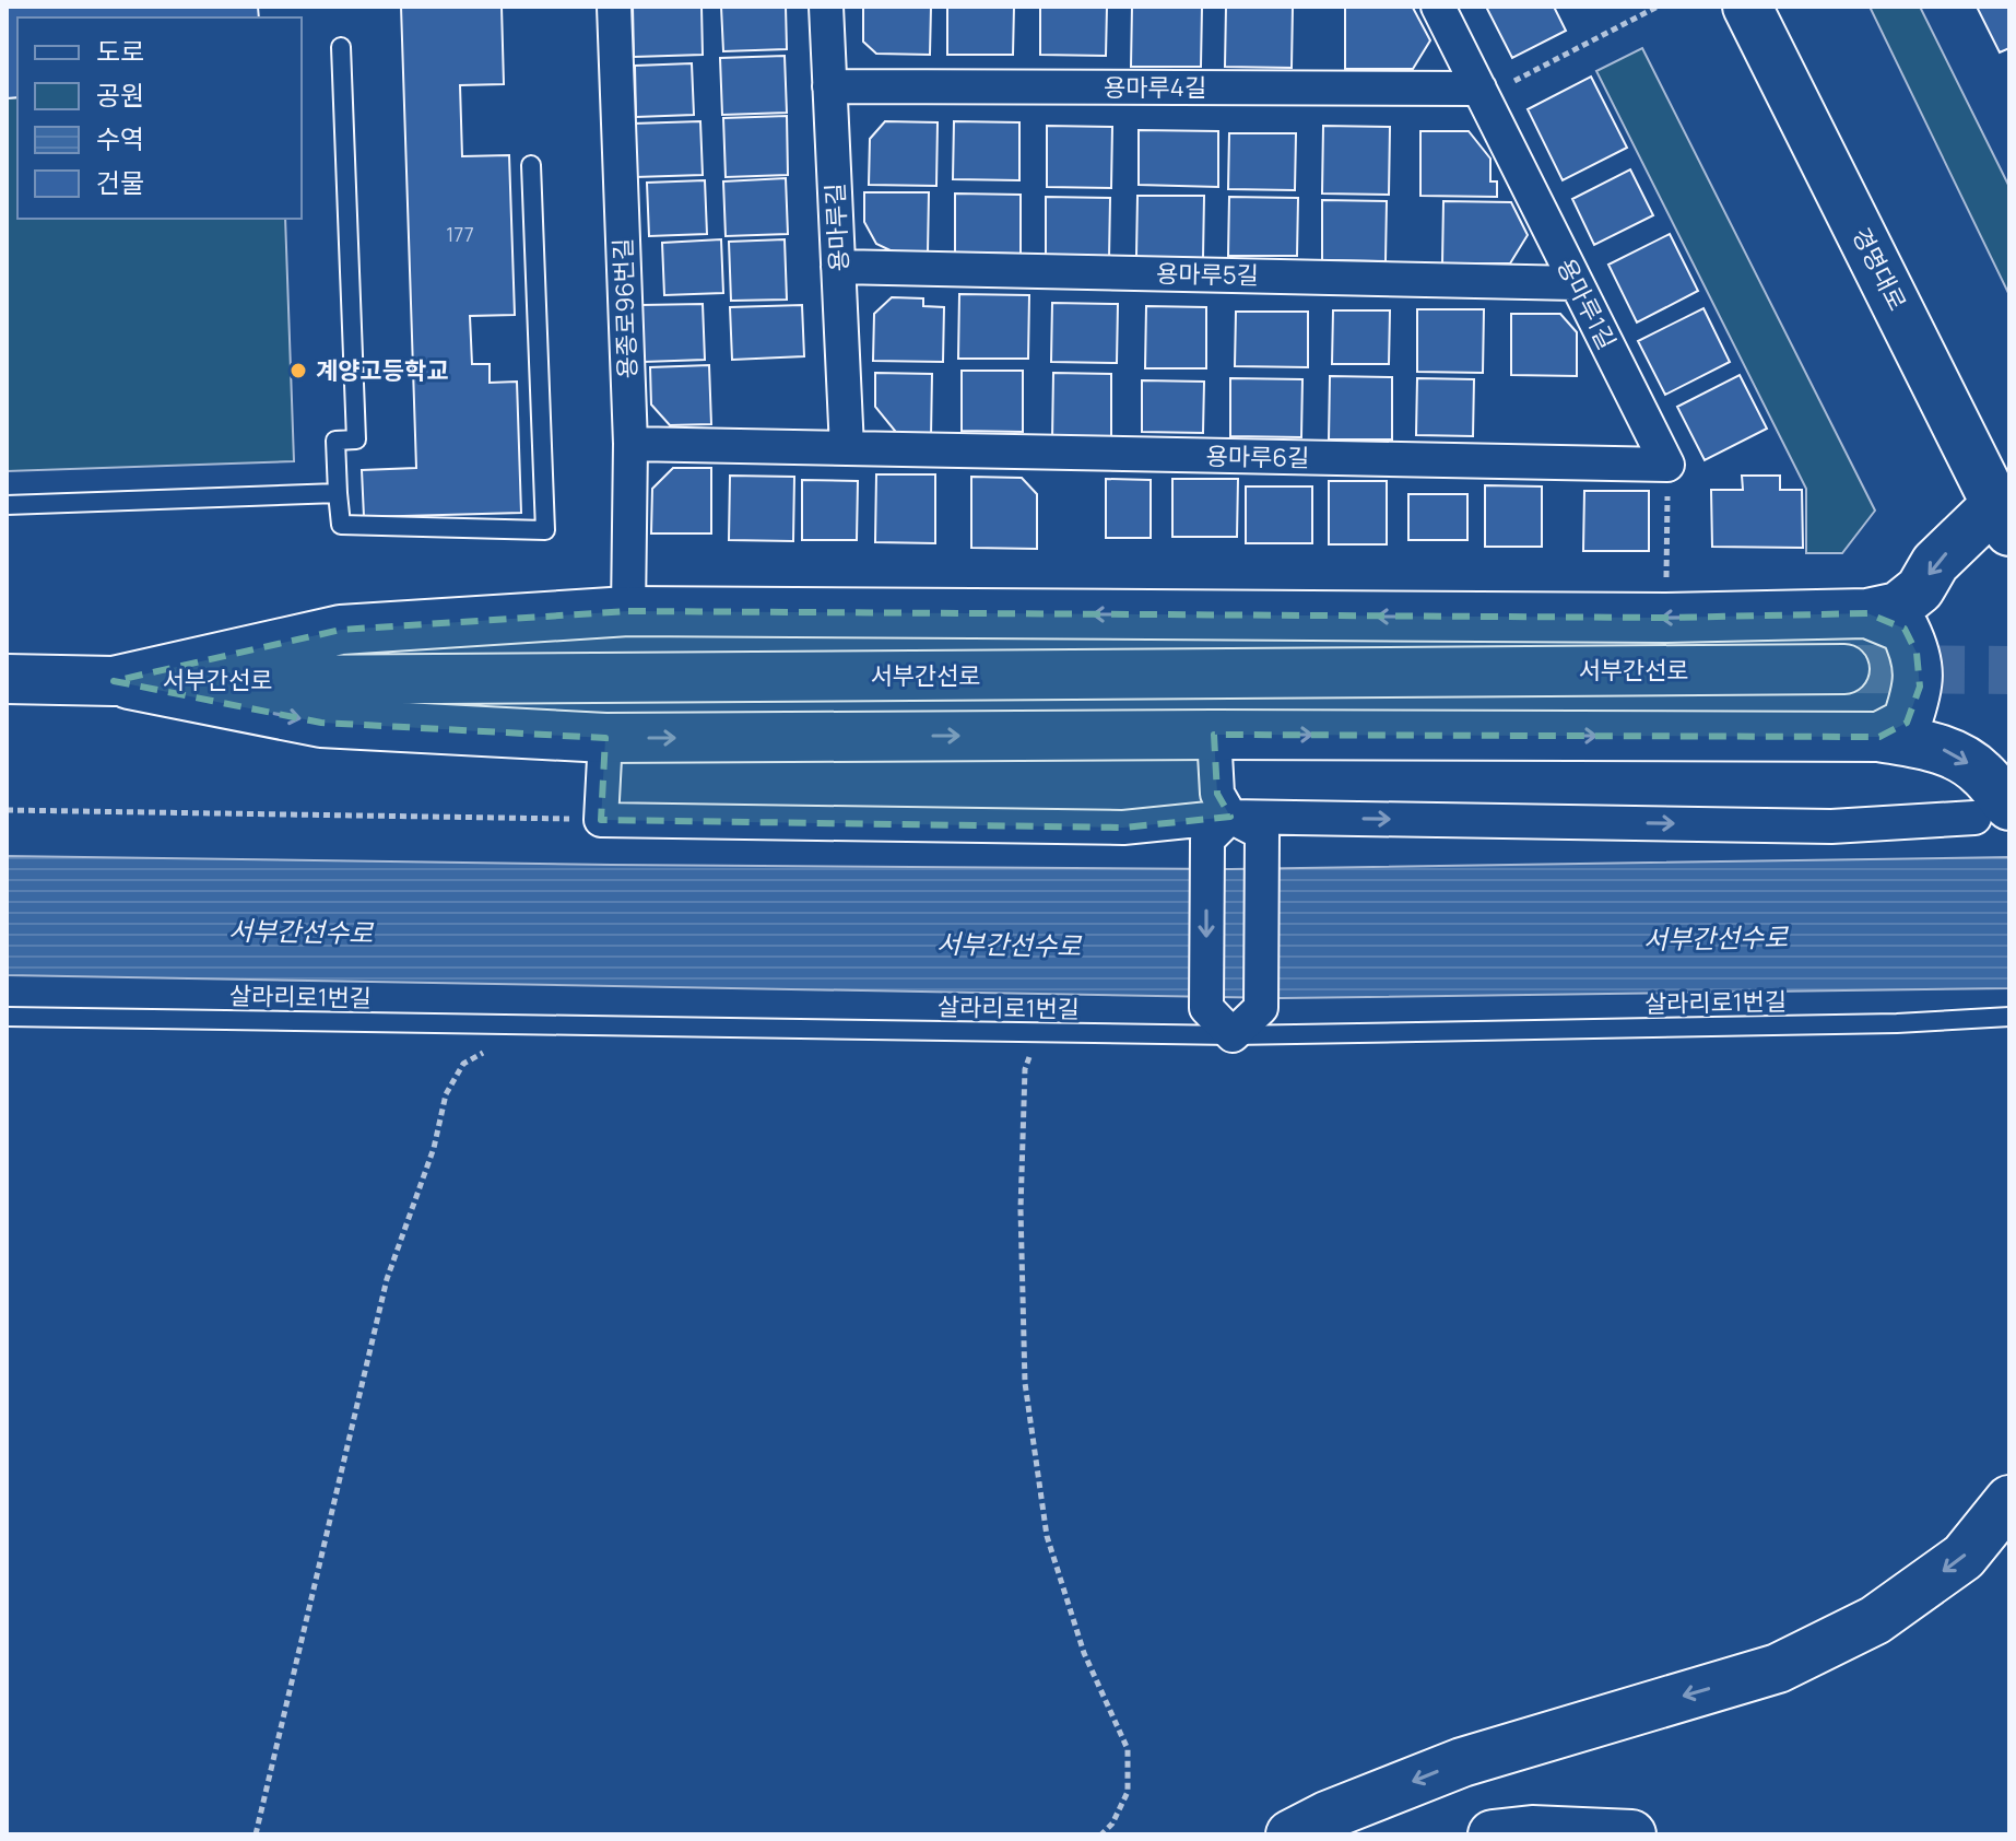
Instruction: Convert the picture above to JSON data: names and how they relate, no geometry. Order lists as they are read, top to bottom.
{
  "streets": {
    "main road": ["경명대로", "서부간선로"],
    "street": [
      "용마루4길",
      "용마루길",
      "용마루5길",
      "용마루1길",
      "용종로96번길",
      "용마루6길"
    ],
    "lane": ["살라리로1번길"]
  },
  "crossings": [
    ["용마루4길", "용마루길"],
    ["용마루4길", "용마루1길"],
    ["용마루길", "용마루5길"],
    ["용마루길", "용마루6길"],
    ["용마루5길", "용마루1길"],
    ["용마루1길", "용마루6길"],
    ["용종로96번길", "용마루6길"]
  ],
  "water": ["서부간선수로"],
  "places": ["계양고등학교"],
  "house_numbers": ["177"],
  "legend": [
    "도로",
    "공원",
    "수역",
    "건물"
  ]
}
